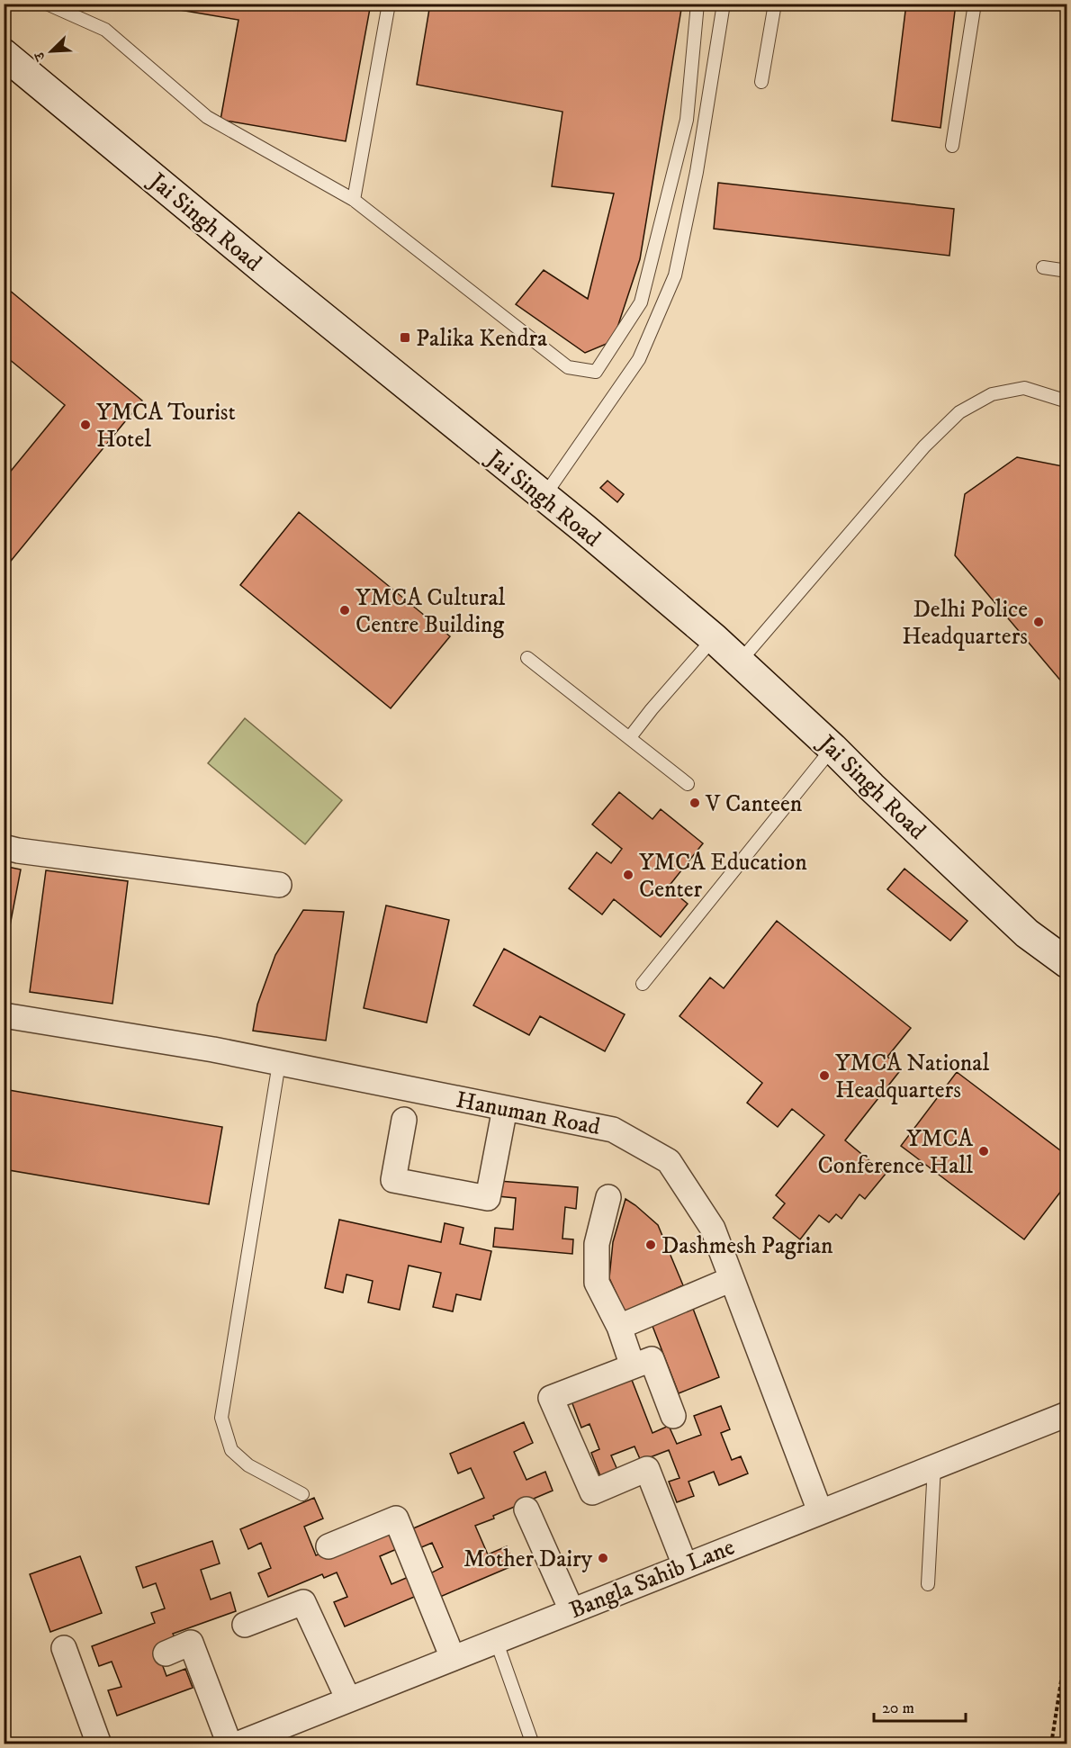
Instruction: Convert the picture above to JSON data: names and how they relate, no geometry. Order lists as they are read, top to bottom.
{
  "streets": {
    "street": ["Jai Singh Road", "Hanuman Road", "Bangla Sahib Lane"]
  },
  "crossings": [
    ["Hanuman Road", "Bangla Sahib Lane"]
  ],
  "places": {
    "transit": ["Palika Kendra"],
    "other": [
      "YMCA Tourist Hotel",
      "YMCA Cultural Centre Building",
      "Delhi Police Headquarters",
      "V Canteen",
      "YMCA Education Center",
      "YMCA National Headquarters",
      "YMCA Conference Hall",
      "Dashmesh Pagrian",
      "Mother Dairy"
    ]
  },
  "scale_bar": "20 m",
  "north": "bottom left"
}
